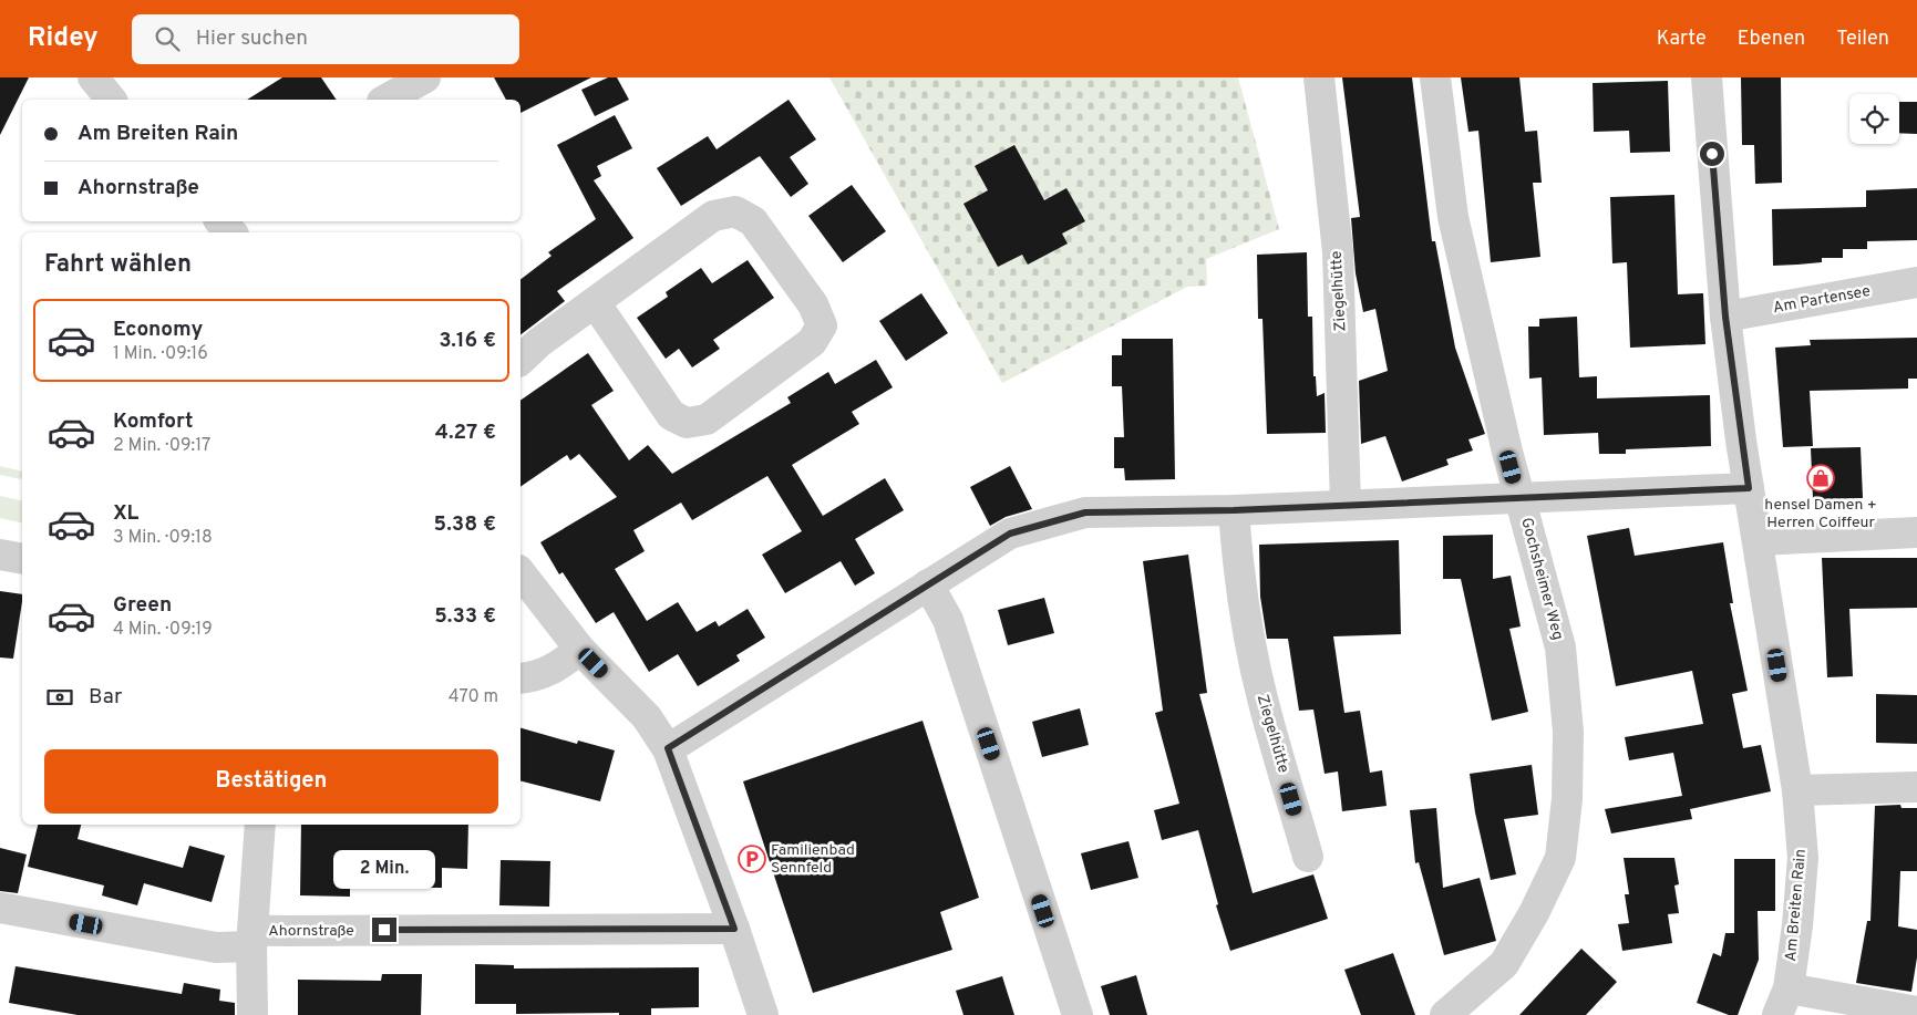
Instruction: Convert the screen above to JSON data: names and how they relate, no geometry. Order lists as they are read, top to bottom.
{
  "streets": {
    "street": [
      "Ziegelhütte",
      "Am Partensee",
      "Gochsheimer Weg",
      "Am Breiten Rain",
      "Ahornstraße"
    ]
  },
  "crossings": [
    ["Am Partensee", "Am Breiten Rain"]
  ],
  "places": {
    "shop": ["hensel Damen + Herren Coiffeur"],
    "parking": ["Familienbad Sennfeld"]
  },
  "page": {
    "header": "Ridey",
    "search": "Hier suchen",
    "nav": ["Karte", "Ebenen", "Teilen"],
    "banner": ["Am Breiten Rain", "Ahornstraße"],
    "heading": "Fahrt wählen",
    "list": [
      {
        "name": "Economy",
        "note": "1 Min. · 09:16",
        "value": "3.16 €"
      },
      {
        "name": "Komfort",
        "note": "2 Min. · 09:17",
        "value": "4.27 €"
      },
      {
        "name": "XL",
        "note": "3 Min. · 09:18",
        "value": "5.38 €"
      },
      {
        "name": "Green",
        "note": "4 Min. · 09:19",
        "value": "5.33 €"
      }
    ],
    "pay": ["Bar", "470 m"],
    "buttons": "Bestätigen",
    "bubble": "2 Min."
  }
}
